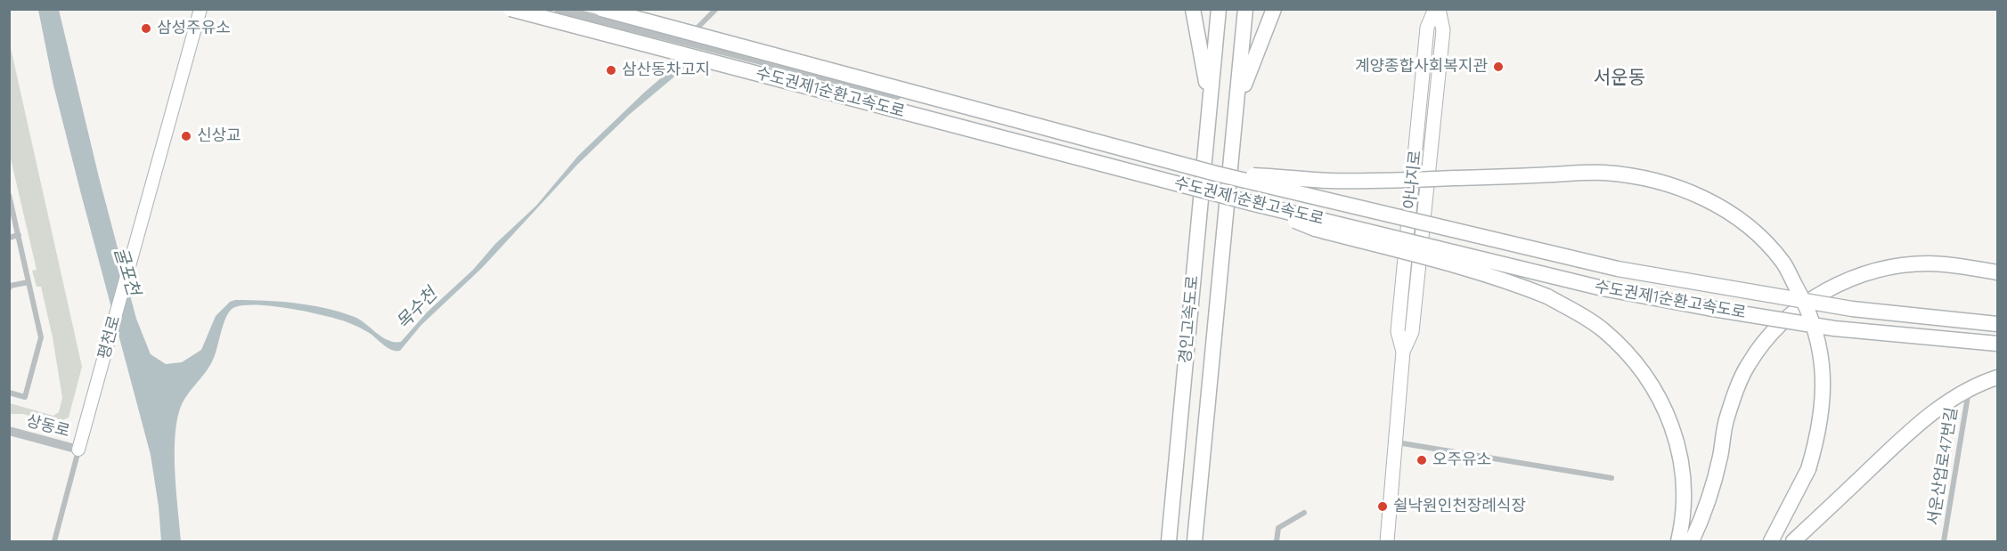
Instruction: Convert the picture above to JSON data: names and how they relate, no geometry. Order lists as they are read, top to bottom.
{
  "streets": {
    "highway": ["수도권제1순환고속도로", "경인고속도로"],
    "main road": ["아나지로", "평천로"],
    "street": ["상동로", "서운산업로47번길"]
  },
  "crossings": [
    ["평천로", "상동로"]
  ],
  "districts": ["서운동"],
  "water": ["굴포천", "목수천"],
  "places": [
    "삼성주유소",
    "계양종합사회복지관",
    "삼산동차고지",
    "신상교",
    "오주유소",
    "쉴낙원인천장례식장"
  ]
}
